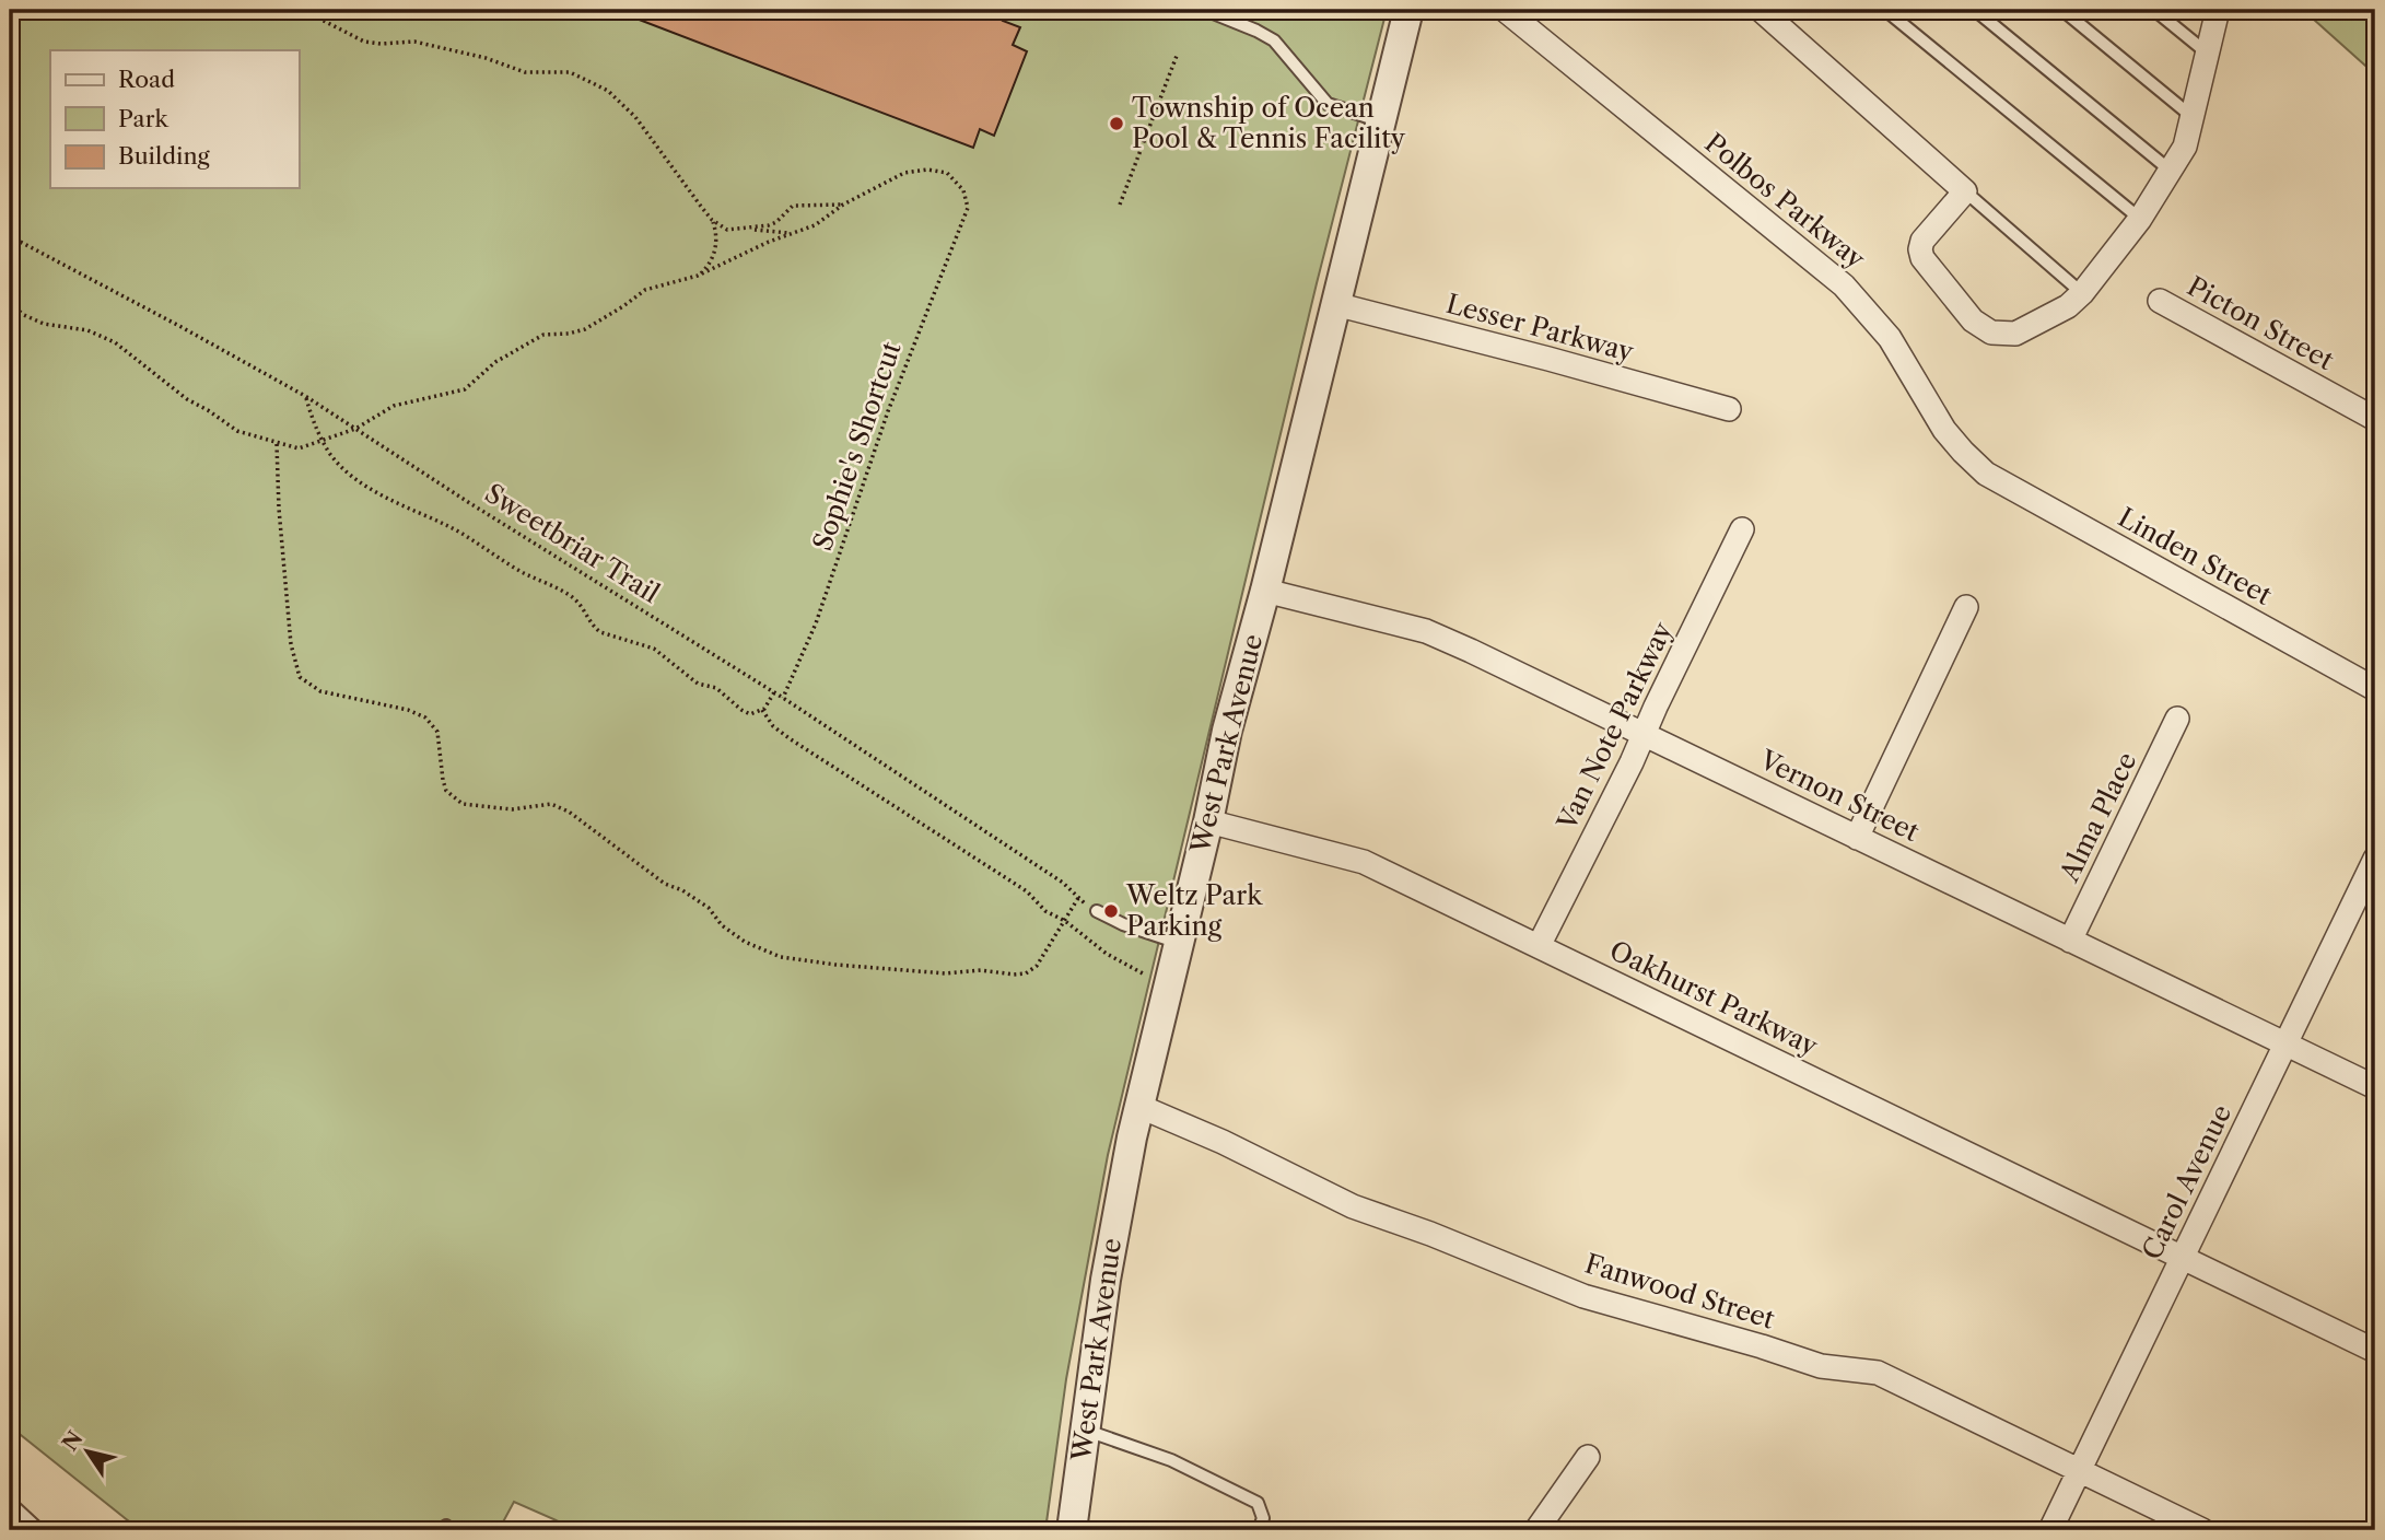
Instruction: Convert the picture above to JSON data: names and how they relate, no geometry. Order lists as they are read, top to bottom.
{
  "streets": {
    "street": [
      "Polbos Parkway",
      "Picton Street",
      "Lesser Parkway",
      "Linden Street",
      "Van Note Parkway",
      "West Park Avenue",
      "Vernon Street",
      "Alma Place",
      "Oakhurst Parkway",
      "Carol Avenue",
      "Fanwood Street"
    ],
    "path": ["Sophie's Shortcut", "Sweetbriar Trail"]
  },
  "crossings": [
    ["Polbos Parkway", "Linden Street"],
    ["Lesser Parkway", "West Park Avenue"],
    ["Sophie's Shortcut", "Sweetbriar Trail"],
    ["Van Note Parkway", "Vernon Street"],
    ["Van Note Parkway", "Oakhurst Parkway"],
    ["West Park Avenue", "Vernon Street"],
    ["West Park Avenue", "Oakhurst Parkway"],
    ["West Park Avenue", "Fanwood Street"],
    ["Vernon Street", "Alma Place"],
    ["Vernon Street", "Carol Avenue"],
    ["Oakhurst Parkway", "Carol Avenue"],
    ["Carol Avenue", "Fanwood Street"]
  ],
  "places": ["Township of Ocean Pool & Tennis Facility", "Weltz Park Parking"],
  "legend": ["Road", "Park", "Building"],
  "north": "top left"
}
